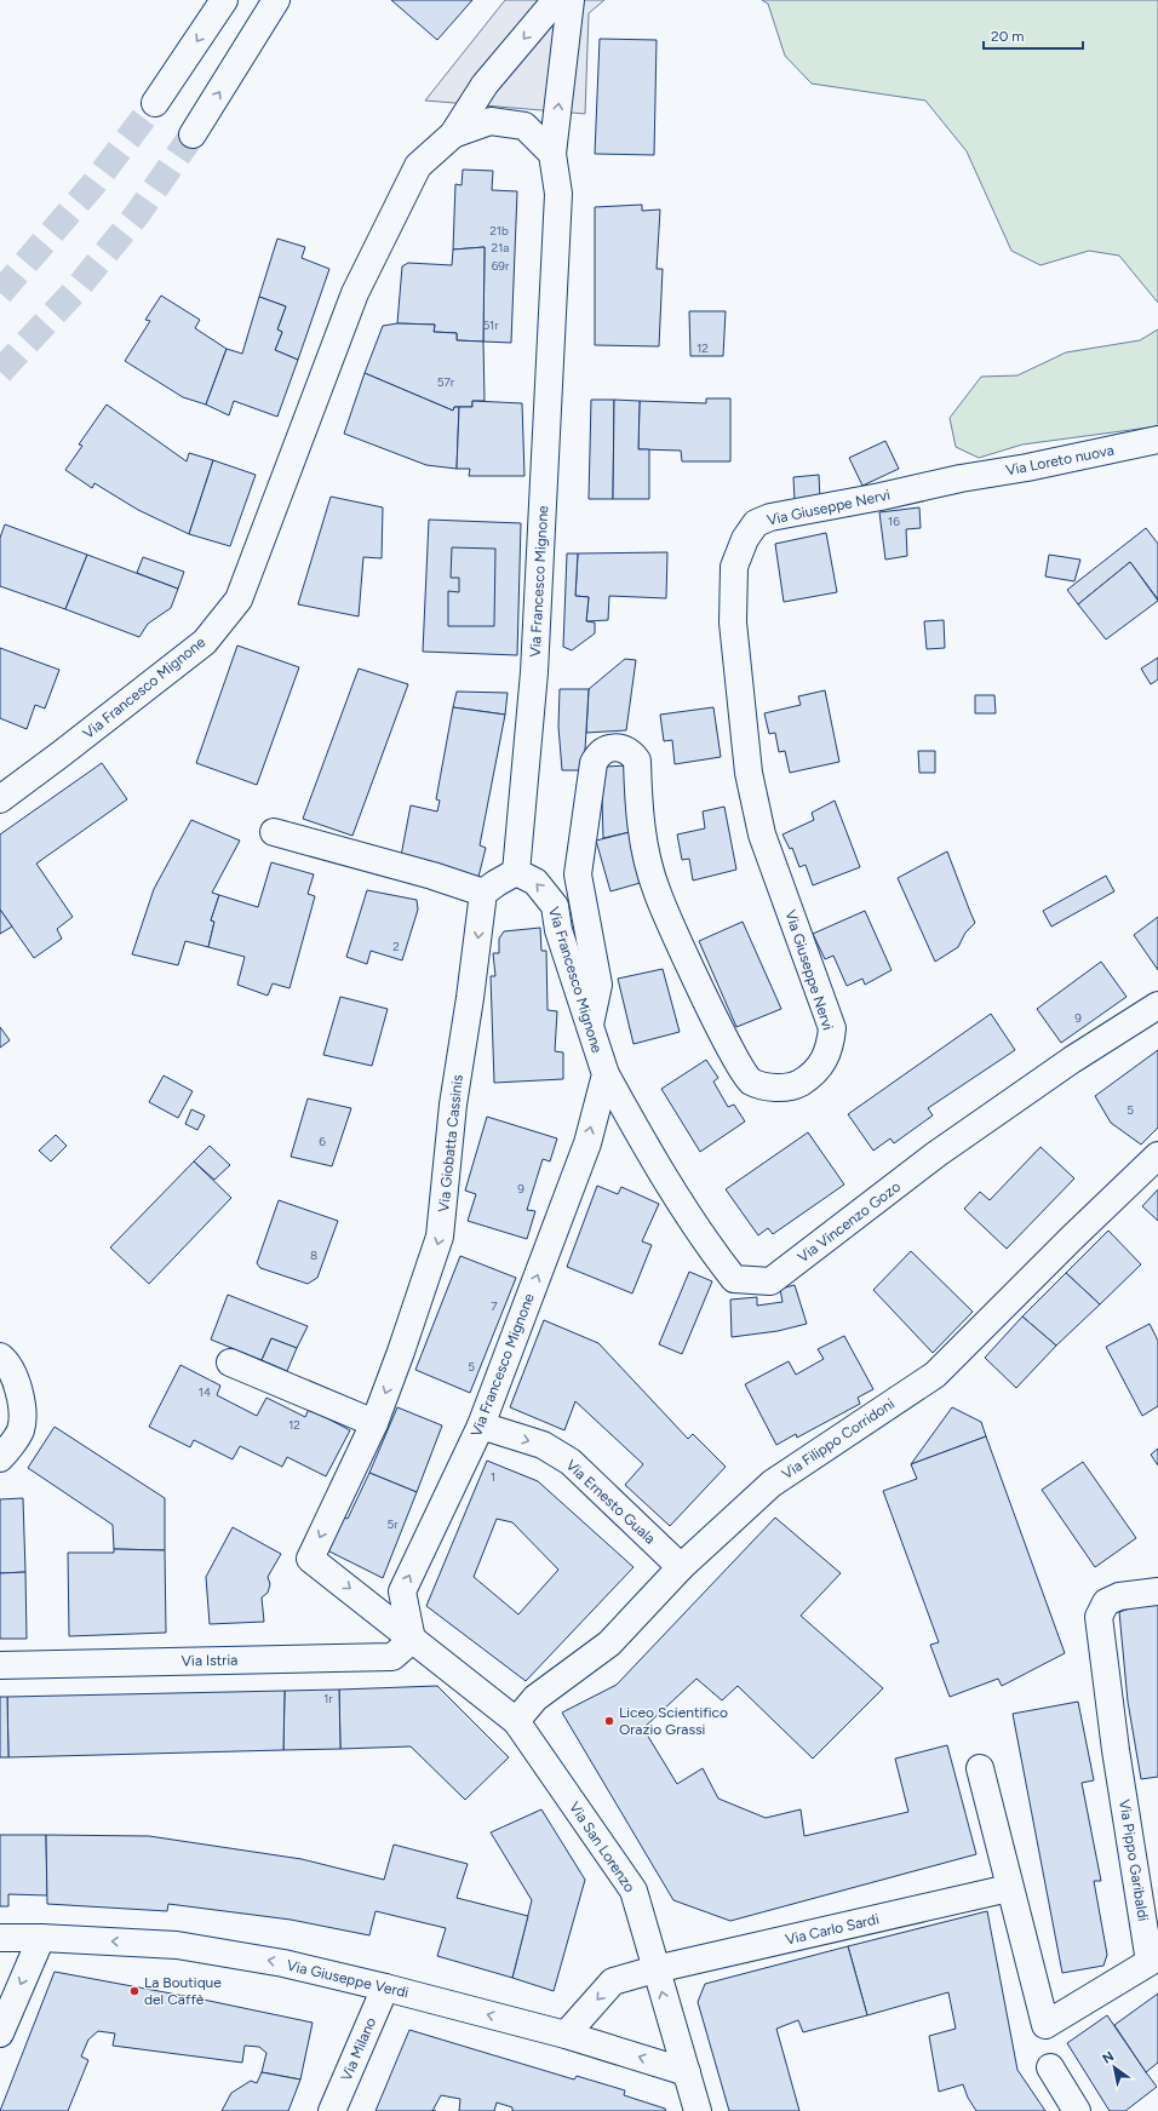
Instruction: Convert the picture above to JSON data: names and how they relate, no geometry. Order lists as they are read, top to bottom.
{
  "streets": {
    "main road": [
      "Via Loreto nuova",
      "Via Giuseppe Nervi",
      "Via Francesco Mignone",
      "Via Giobatta Cassinis",
      "Via Vincenzo Gozo",
      "Via Filippo Corridoni",
      "Via Ernesto Guala",
      "Via Istria",
      "Via San Lorenzo",
      "Via Pippo Garibaldi",
      "Via Carlo Sardi",
      "Via Giuseppe Verdi",
      "Via Milano"
    ]
  },
  "crossings": [
    ["Via Loreto nuova", "Via Giuseppe Nervi"],
    ["Via Giuseppe Nervi", "Via Francesco Mignone"],
    ["Via Francesco Mignone", "Via Vincenzo Gozo"],
    ["Via Francesco Mignone", "Via Ernesto Guala"],
    ["Via Francesco Mignone", "Via Istria"],
    ["Via Francesco Mignone", "Via San Lorenzo"],
    ["Via Giobatta Cassinis", "Via San Lorenzo"],
    ["Via Filippo Corridoni", "Via Ernesto Guala"],
    ["Via Filippo Corridoni", "Via San Lorenzo"],
    ["Via Istria", "Via San Lorenzo"],
    ["Via San Lorenzo", "Via Carlo Sardi"],
    ["Via San Lorenzo", "Via Giuseppe Verdi"],
    ["Via Pippo Garibaldi", "Via Carlo Sardi"],
    ["Via Carlo Sardi", "Via Giuseppe Verdi"],
    ["Via Giuseppe Verdi", "Via Milano"]
  ],
  "one_way": ["Via Giobatta Cassinis", "Via Ernesto Guala", "Via Giuseppe Verdi"],
  "places": ["Liceo Scientifico Orazio Grassi", "La Boutique del Caffè"],
  "house_numbers": [
    "21b",
    "21a",
    "69r",
    "61r",
    "12",
    "57r",
    "16",
    "2",
    "9",
    "5",
    "6",
    "9",
    "8",
    "7",
    "5",
    "14",
    "12",
    "1",
    "5r",
    "1r"
  ],
  "scale_bar": "20 m",
  "north": "top left"
}
